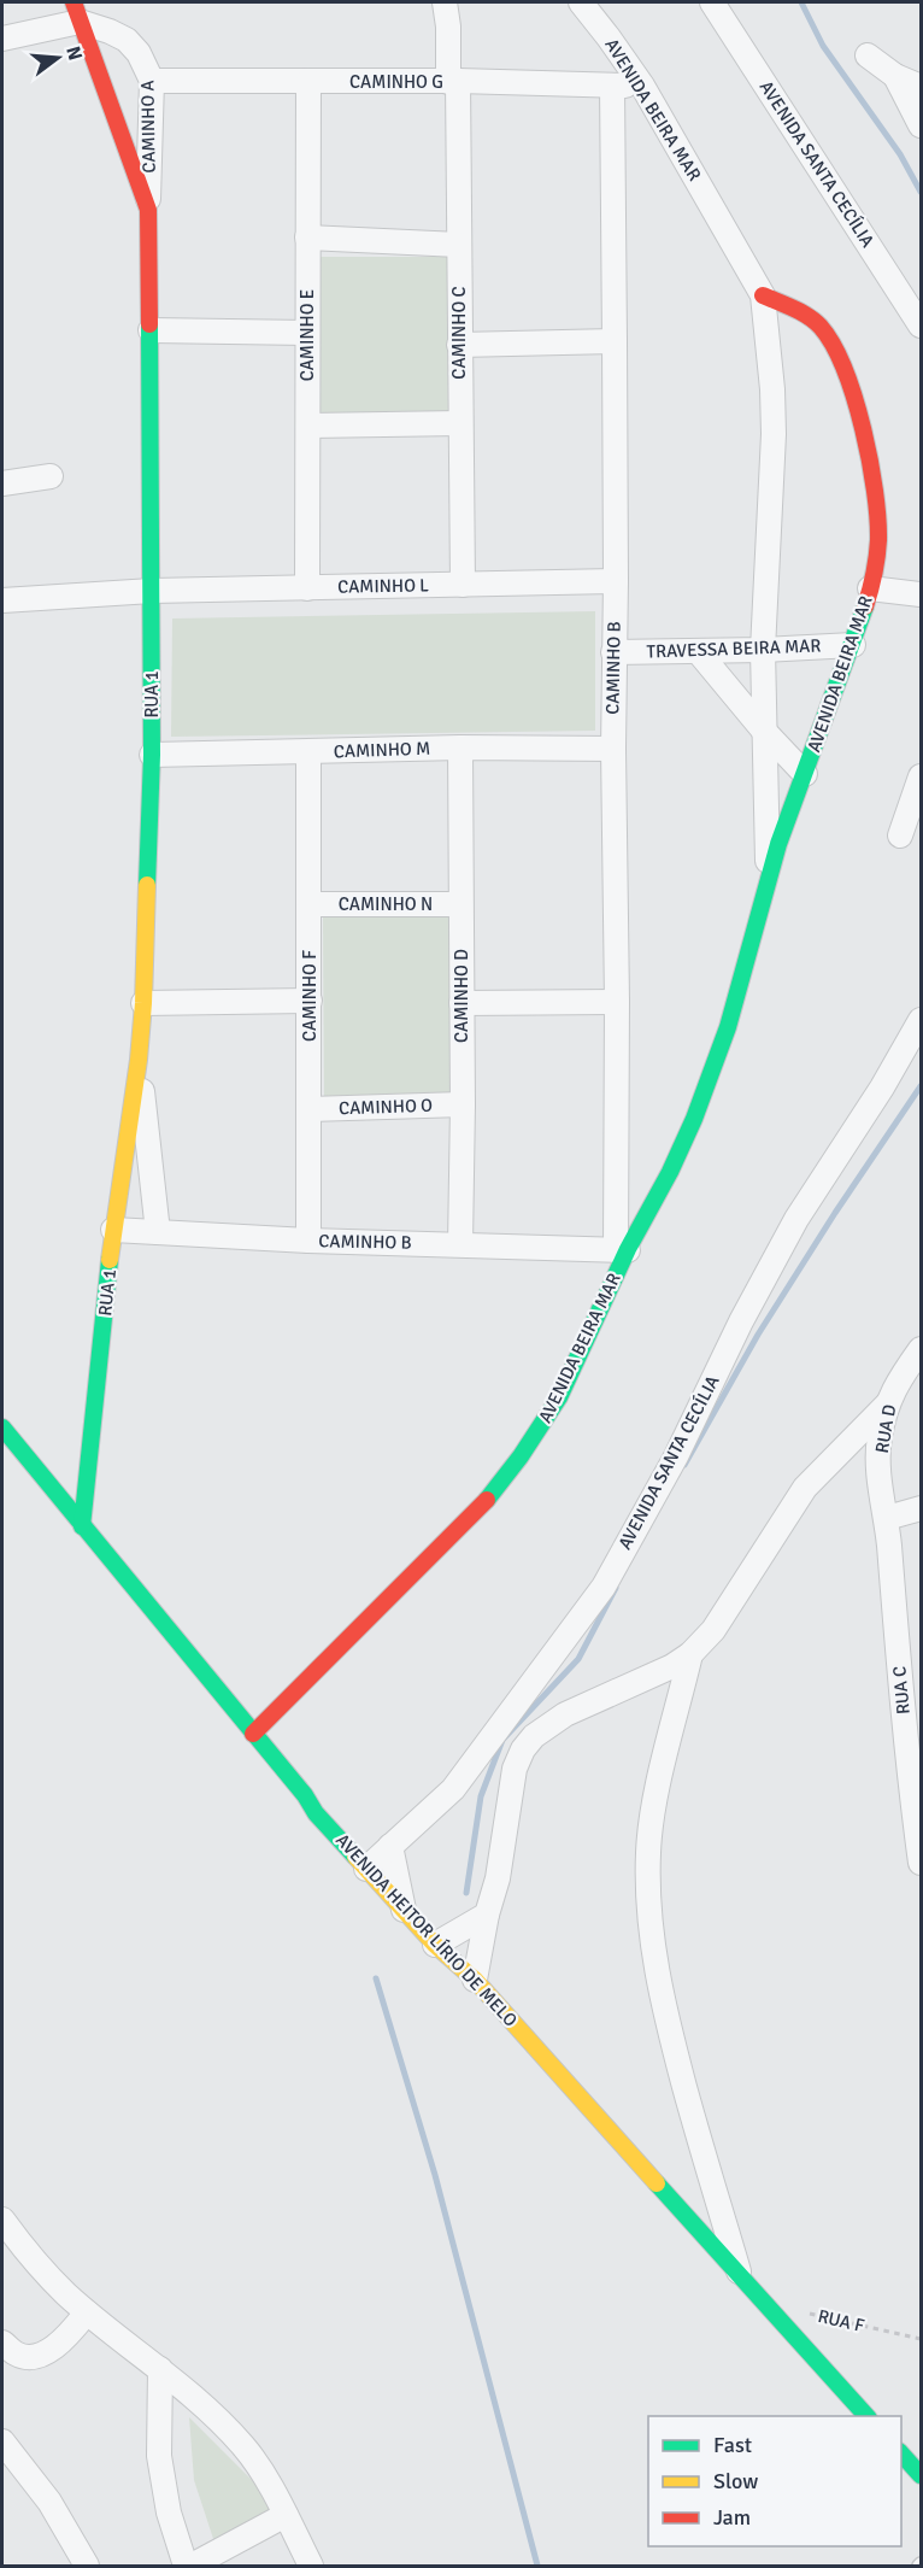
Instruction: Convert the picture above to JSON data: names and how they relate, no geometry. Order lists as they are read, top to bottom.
{
  "streets": {
    "street": [
      "CAMINHO G",
      "AVENIDA BEIRA MAR",
      "CAMINHO A",
      "AVENIDA SANTA CECÍLIA",
      "CAMINHO C",
      "CAMINHO E",
      "CAMINHO L",
      "TRAVESSA BEIRA MAR",
      "CAMINHO B",
      "RUA 1",
      "CAMINHO M",
      "CAMINHO N",
      "CAMINHO F",
      "CAMINHO D",
      "CAMINHO O",
      "RUA D",
      "RUA C",
      "AVENIDA HEITOR LÍRIO DE MELO"
    ],
    "path": ["RUA F"]
  },
  "crossings": [
    ["CAMINHO G", "AVENIDA BEIRA MAR"],
    ["CAMINHO G", "CAMINHO A"],
    ["CAMINHO G", "CAMINHO C"],
    ["CAMINHO G", "CAMINHO E"],
    ["CAMINHO G", "CAMINHO B"],
    ["AVENIDA BEIRA MAR", "TRAVESSA BEIRA MAR"],
    ["AVENIDA BEIRA MAR", "CAMINHO B"],
    ["AVENIDA BEIRA MAR", "AVENIDA HEITOR LÍRIO DE MELO"],
    ["CAMINHO A", "CAMINHO L"],
    ["CAMINHO A", "RUA 1"],
    ["AVENIDA SANTA CECÍLIA", "AVENIDA HEITOR LÍRIO DE MELO"],
    ["CAMINHO C", "CAMINHO L"],
    ["CAMINHO E", "CAMINHO L"],
    ["CAMINHO L", "CAMINHO B"],
    ["CAMINHO L", "RUA 1"],
    ["TRAVESSA BEIRA MAR", "CAMINHO B"],
    ["CAMINHO B", "RUA 1"],
    ["CAMINHO B", "CAMINHO M"],
    ["CAMINHO B", "CAMINHO F"],
    ["CAMINHO B", "CAMINHO D"],
    ["RUA 1", "CAMINHO M"],
    ["RUA 1", "AVENIDA HEITOR LÍRIO DE MELO"],
    ["CAMINHO M", "CAMINHO F"],
    ["CAMINHO M", "CAMINHO D"],
    ["CAMINHO N", "CAMINHO F"],
    ["CAMINHO N", "CAMINHO D"],
    ["CAMINHO F", "CAMINHO O"],
    ["CAMINHO D", "CAMINHO O"],
    ["RUA D", "RUA C"]
  ],
  "legend": ["Fast", "Slow", "Jam"],
  "north": "right"
}
